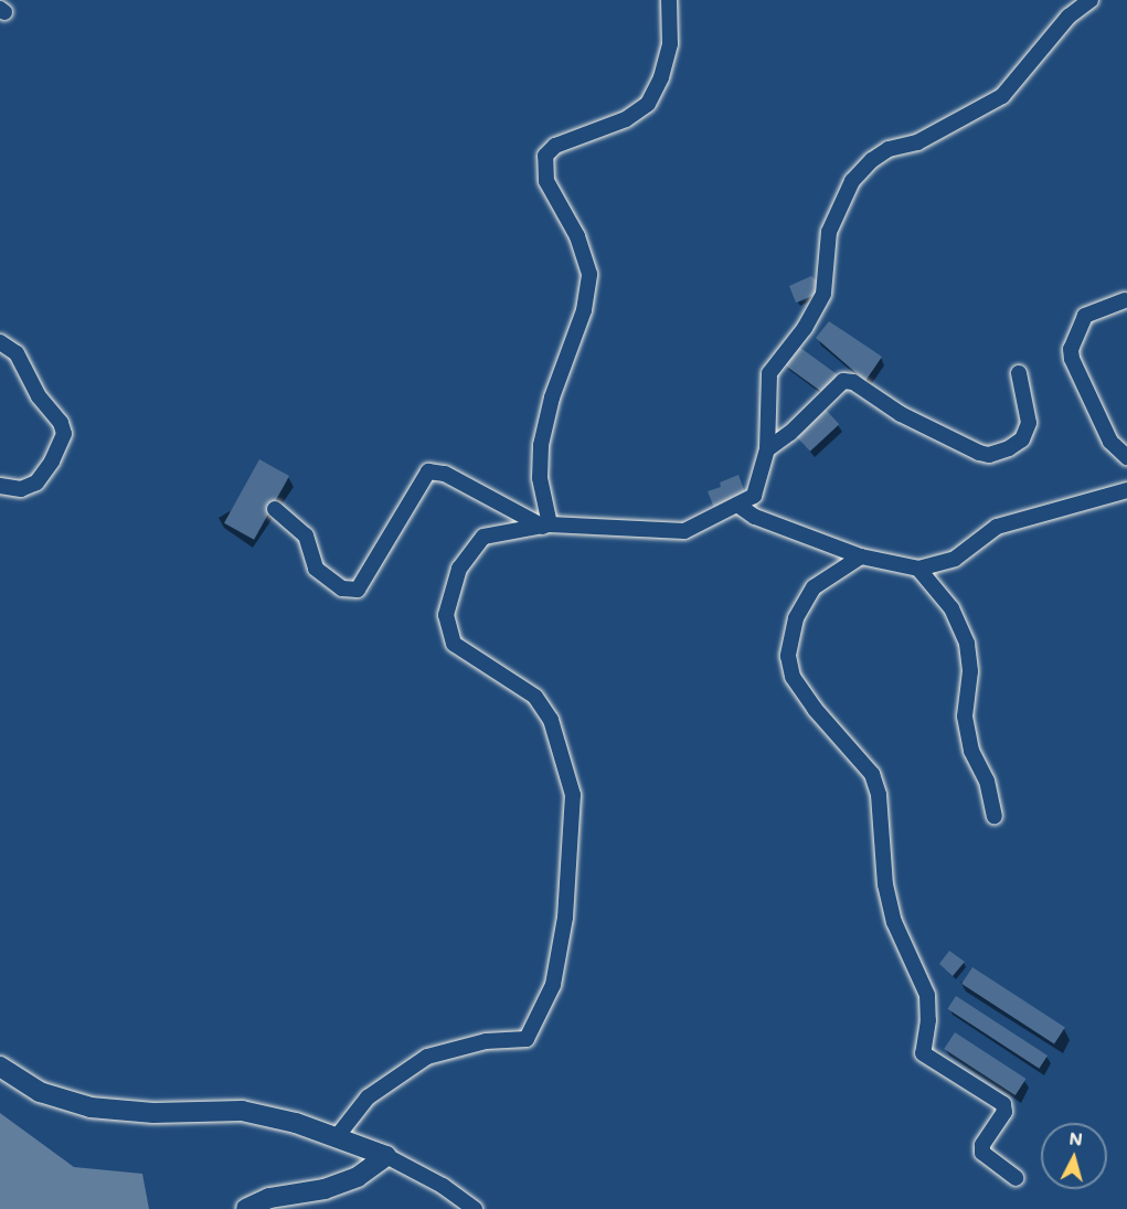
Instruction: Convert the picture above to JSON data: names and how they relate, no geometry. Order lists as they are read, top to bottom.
{
  "north": "top"
}
